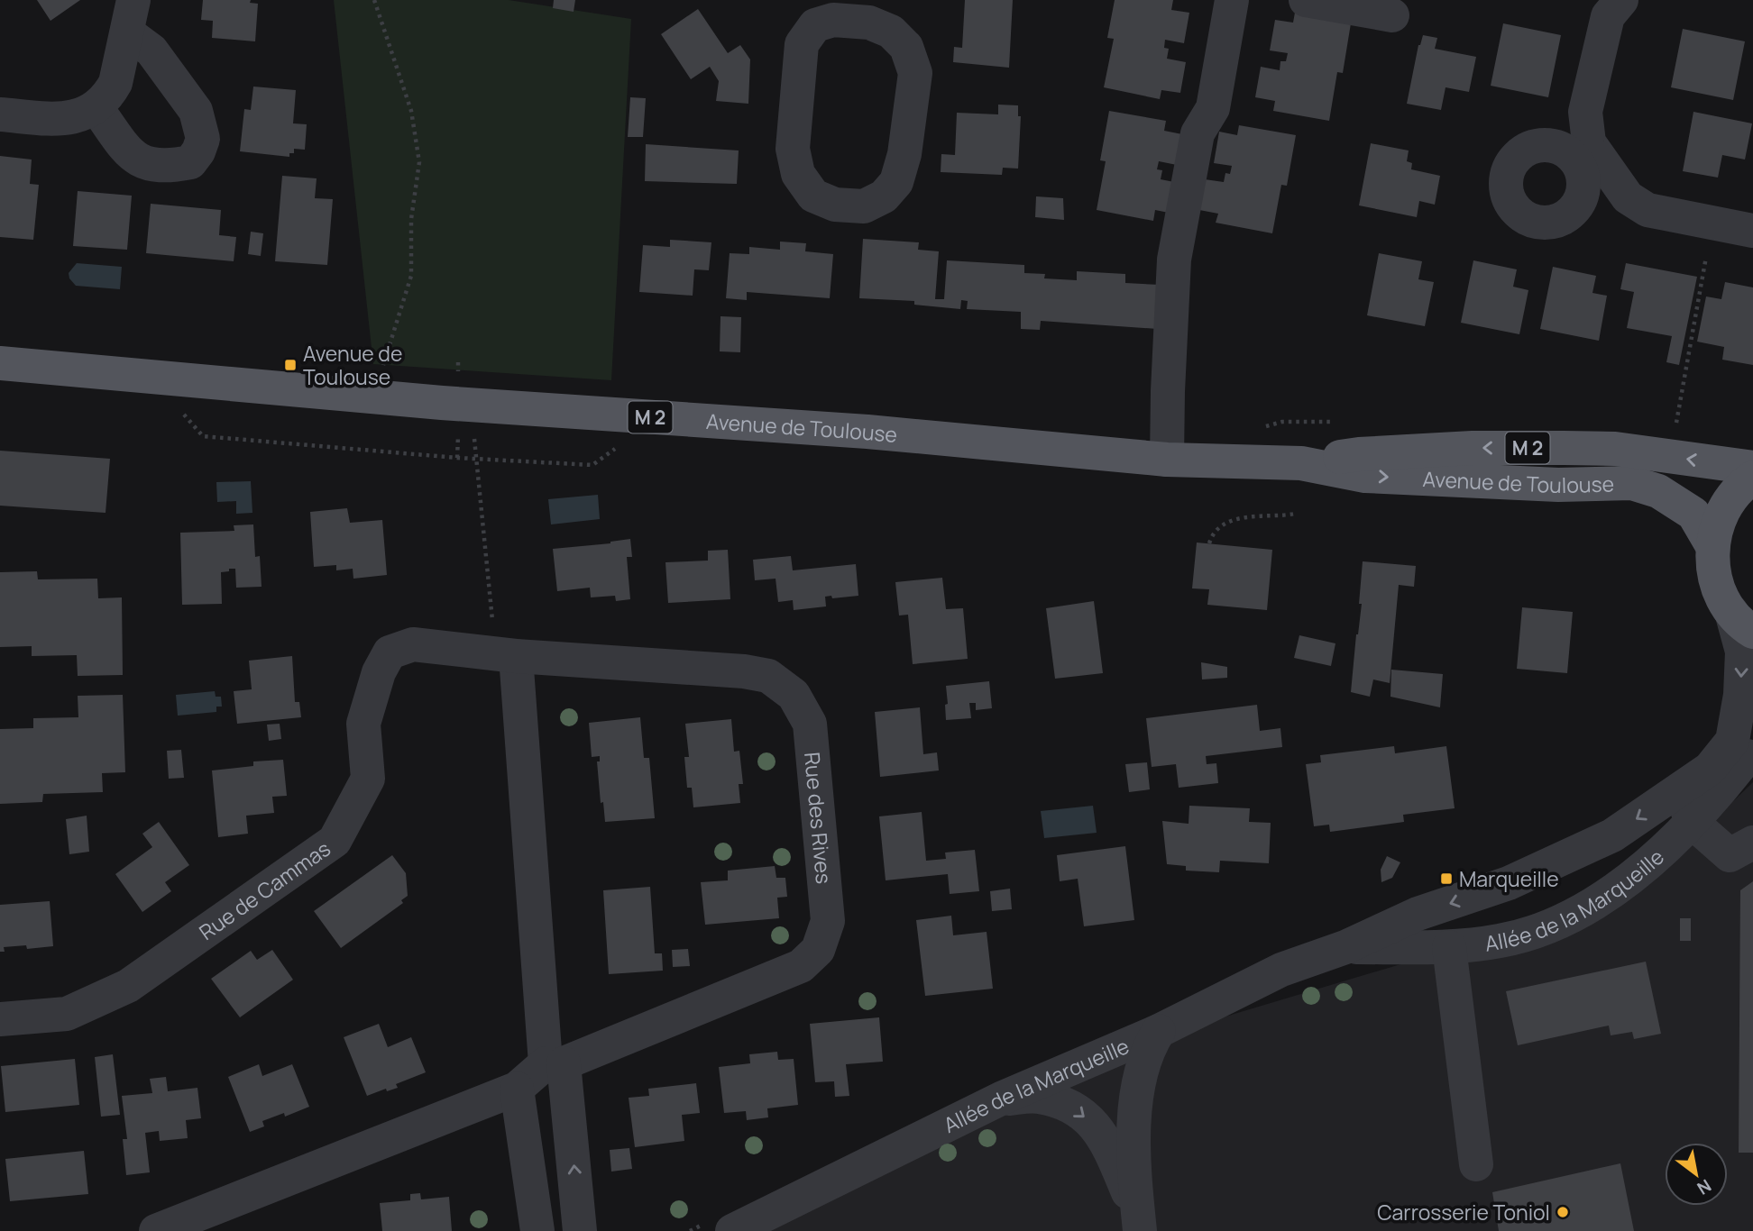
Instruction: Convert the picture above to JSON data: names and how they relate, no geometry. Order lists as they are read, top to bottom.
{
  "streets": {
    "main road": ["M 2", "Avenue de Toulouse"],
    "street": ["Rue des Rives", "Rue de Cammas", "Allée de la Marqueille"]
  },
  "crossings": [
    ["Rue des Rives", "Rue de Cammas"]
  ],
  "places": {
    "transit": ["Avenue de Toulouse", "Marqueille"],
    "other": ["Carrosserie Toniol"]
  },
  "north": "bottom right"
}
